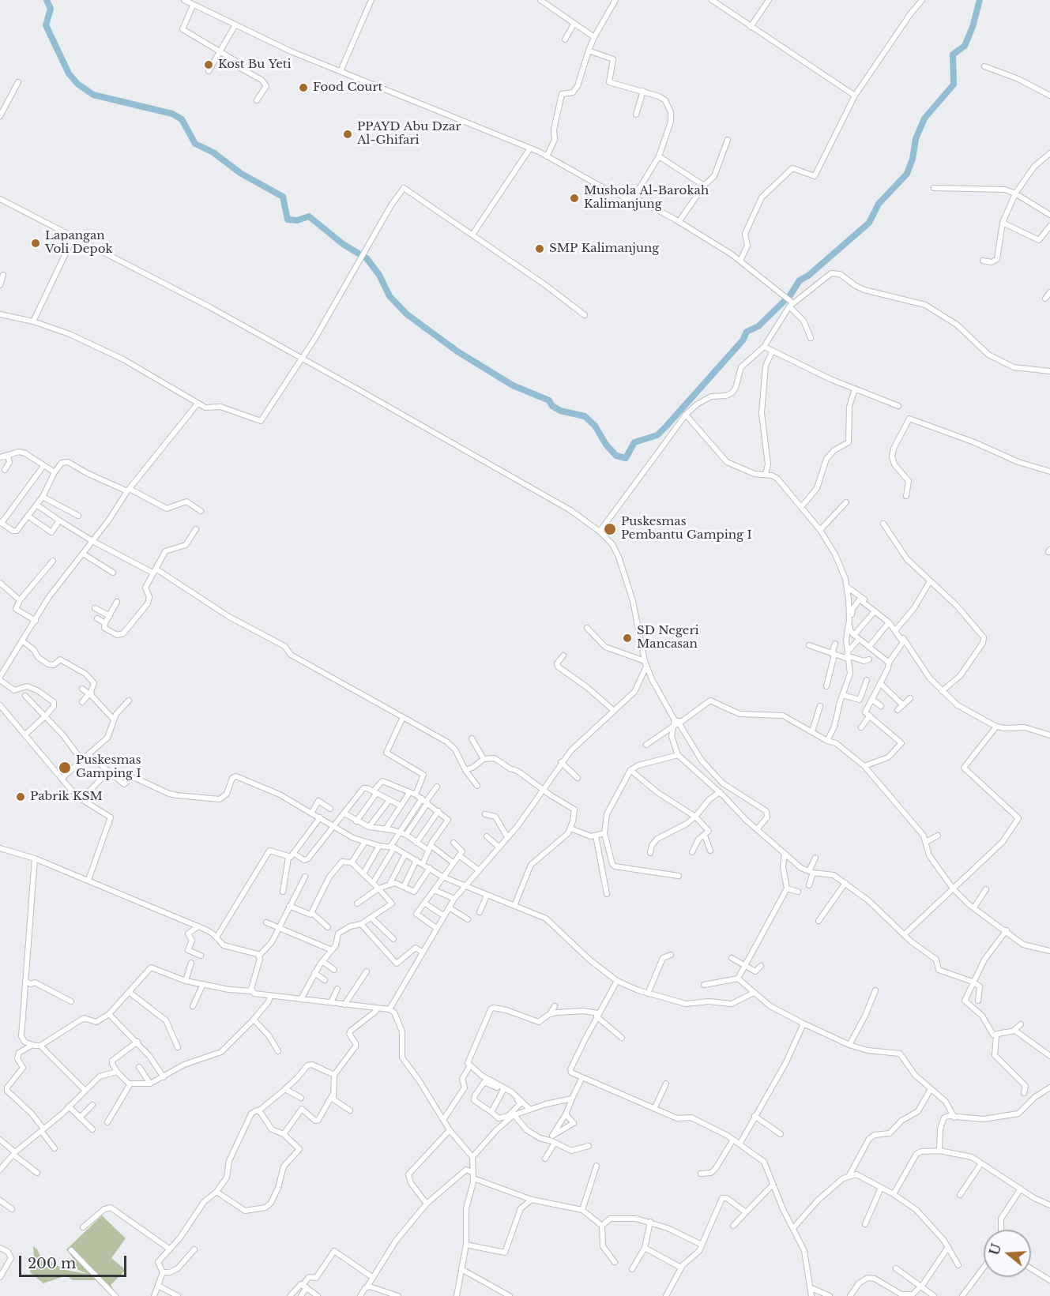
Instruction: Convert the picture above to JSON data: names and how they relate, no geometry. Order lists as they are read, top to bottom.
{
  "places": [
    "Kost Bu Yeti",
    "Food Court",
    "PPAYD Abu Dzar Al-Ghifari",
    "Mushola Al-Barokah Kalimanjung",
    "Lapangan Voli Depok",
    "SMP Kalimanjung",
    "Puskesmas Pembantu Gamping I",
    "SD Negeri Mancasan",
    "Puskesmas Gamping I",
    "Pabrik KSM"
  ],
  "scale_bar": "200 m",
  "north": "left"
}
